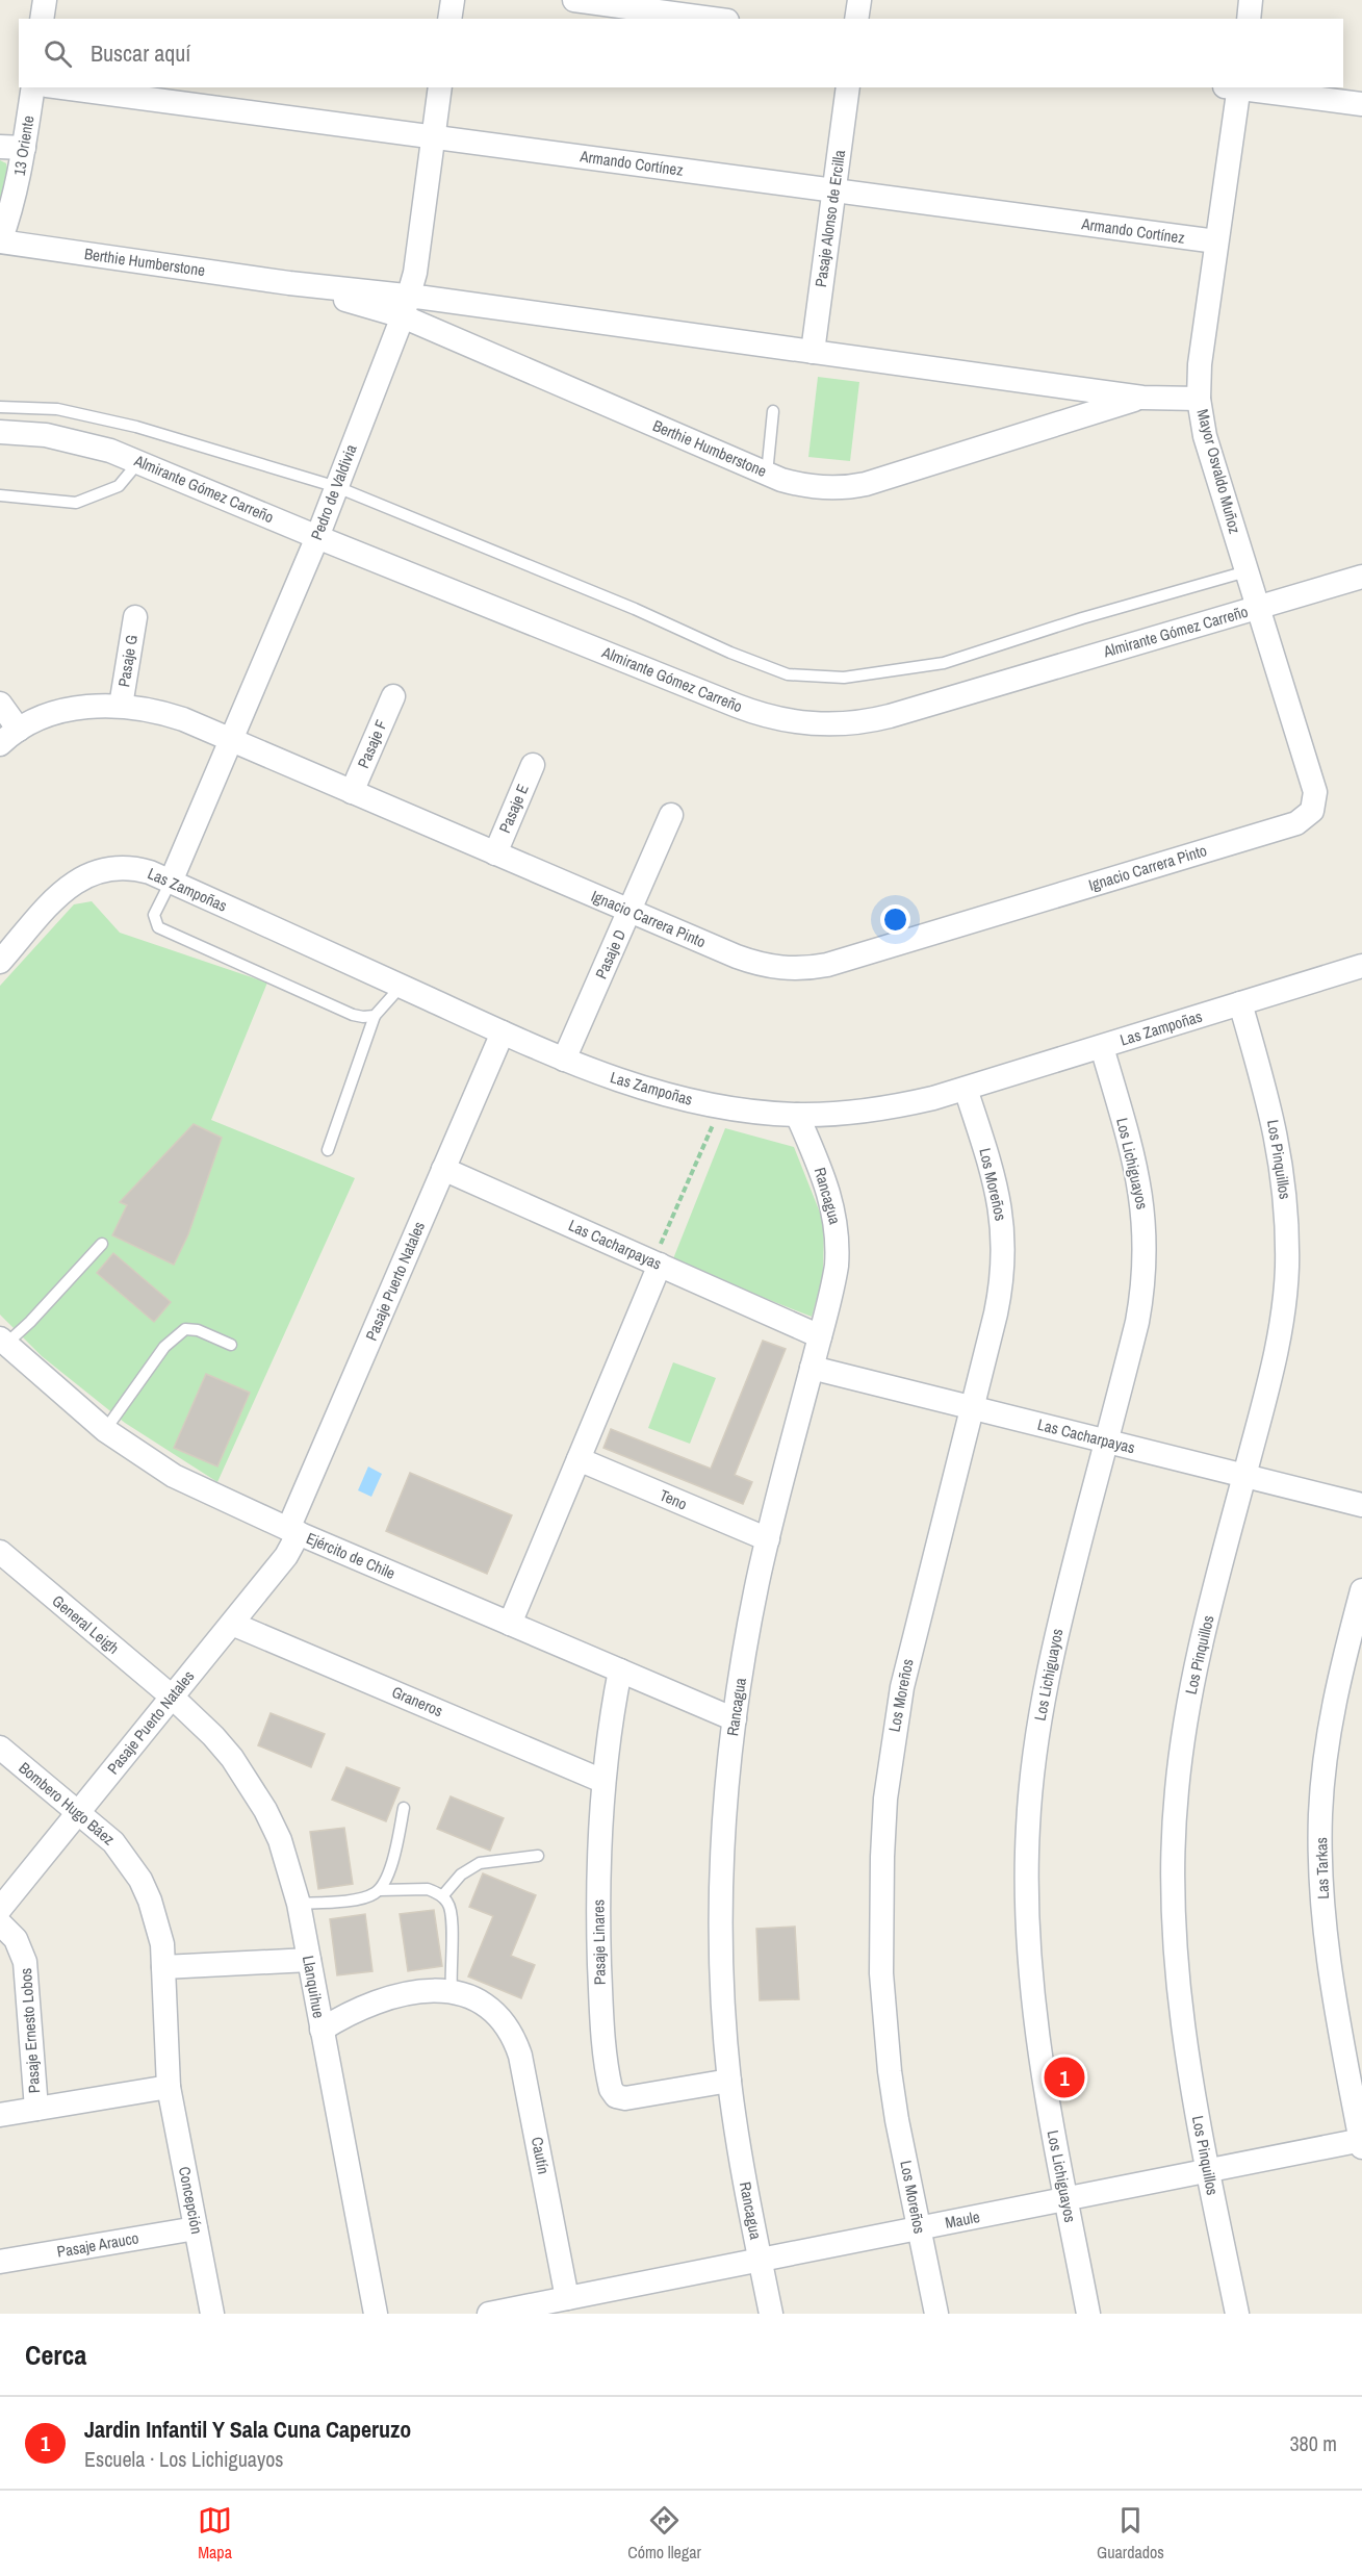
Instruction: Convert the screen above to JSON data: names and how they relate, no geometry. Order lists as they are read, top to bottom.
{
  "streets": {
    "street": [
      "13 Oriente",
      "Armando Cortínez",
      "Pasaje Alonso de Ercilla",
      "Berthie Humberstone",
      "Mayor Osvaldo Muñoz",
      "Almirante Gómez Carreño",
      "Pedro de Valdivia",
      "Pasaje G",
      "Pasaje F",
      "Pasaje E",
      "Ignacio Carrera Pinto",
      "Las Zampoñas",
      "Pasaje D",
      "Los Pinquillos",
      "Los Lichiguayos",
      "Los Moreños",
      "Rancagua",
      "Las Cacharpayas",
      "Pasaje Puerto Natales",
      "Teno",
      "Ejército de Chile",
      "General Leigh",
      "Graneros",
      "Bombero Hugo Báez",
      "Las Tarkas",
      "Pasaje Linares",
      "Llanquihue",
      "Pasaje Ernesto Lobos",
      "Cautín",
      "Concepción",
      "Maule",
      "Pasaje Arauco"
    ]
  },
  "crossings": [
    ["13 Oriente", "Berthie Humberstone"],
    ["Armando Cortínez", "Pasaje Alonso de Ercilla"],
    ["Armando Cortínez", "Mayor Osvaldo Muñoz"],
    ["Armando Cortínez", "Pedro de Valdivia"],
    ["Pasaje Alonso de Ercilla", "Berthie Humberstone"],
    ["Berthie Humberstone", "Mayor Osvaldo Muñoz"],
    ["Berthie Humberstone", "Pedro de Valdivia"],
    ["Mayor Osvaldo Muñoz", "Almirante Gómez Carreño"],
    ["Mayor Osvaldo Muñoz", "Ignacio Carrera Pinto"],
    ["Almirante Gómez Carreño", "Pedro de Valdivia"],
    ["Pedro de Valdivia", "Ignacio Carrera Pinto"],
    ["Pedro de Valdivia", "Las Zampoñas"],
    ["Pasaje G", "Ignacio Carrera Pinto"],
    ["Pasaje F", "Ignacio Carrera Pinto"],
    ["Pasaje E", "Ignacio Carrera Pinto"],
    ["Ignacio Carrera Pinto", "Pasaje D"],
    ["Las Zampoñas", "Pasaje D"],
    ["Las Zampoñas", "Los Pinquillos"],
    ["Las Zampoñas", "Los Lichiguayos"],
    ["Las Zampoñas", "Los Moreños"],
    ["Las Zampoñas", "Rancagua"],
    ["Las Zampoñas", "Pasaje Puerto Natales"],
    ["Los Pinquillos", "Las Cacharpayas"],
    ["Los Pinquillos", "Maule"],
    ["Los Lichiguayos", "Las Cacharpayas"],
    ["Los Lichiguayos", "Maule"],
    ["Los Moreños", "Las Cacharpayas"],
    ["Los Moreños", "Maule"],
    ["Rancagua", "Las Cacharpayas"],
    ["Rancagua", "Teno"],
    ["Rancagua", "Ejército de Chile"],
    ["Rancagua", "Pasaje Linares"],
    ["Rancagua", "Maule"],
    ["Las Cacharpayas", "Pasaje Puerto Natales"],
    ["Pasaje Puerto Natales", "Ejército de Chile"],
    ["Pasaje Puerto Natales", "General Leigh"],
    ["Pasaje Puerto Natales", "Graneros"],
    ["Pasaje Puerto Natales", "Bombero Hugo Báez"],
    ["Pasaje Puerto Natales", "Llanquihue"],
    ["Ejército de Chile", "Pasaje Linares"],
    ["General Leigh", "Llanquihue"],
    ["Graneros", "Pasaje Linares"],
    ["Bombero Hugo Báez", "Concepción"],
    ["Las Tarkas", "Maule"],
    ["Cautín", "Maule"],
    ["Concepción", "Pasaje Arauco"]
  ],
  "page": {
    "search": "Buscar aquí",
    "pins": "1",
    "heading": "Cerca",
    "list": [
      {
        "mark": "1",
        "name": "Jardin Infantil Y Sala Cuna Caperuzo",
        "note": "Escuela · Los Lichiguayos",
        "value": "380 m"
      }
    ],
    "nav": ["Mapa", "Cómo llegar", "Guardados"]
  }
}
